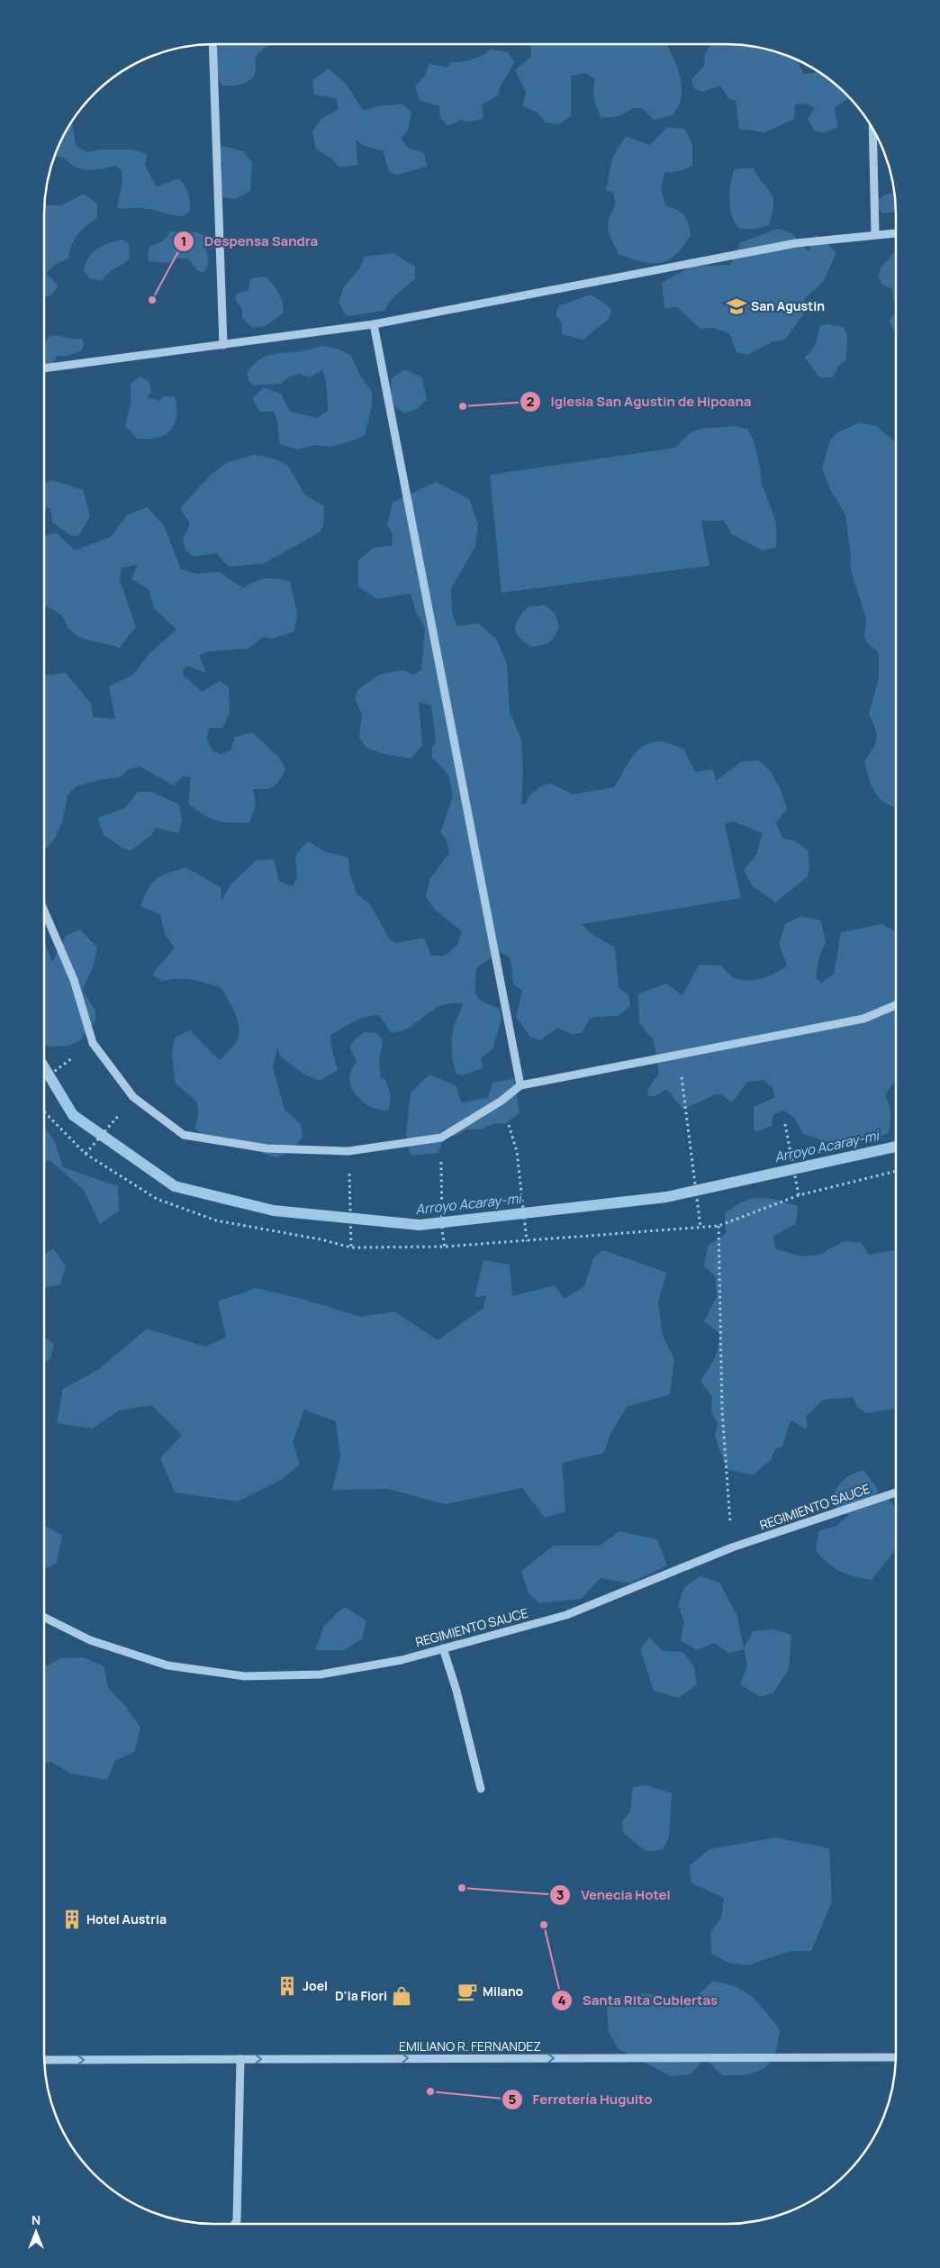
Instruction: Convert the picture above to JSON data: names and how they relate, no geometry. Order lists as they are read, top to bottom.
{
  "streets": {
    "street": ["REGIMIENTO SAUCE", "EMILIANO R. FERNANDEZ"]
  },
  "one_way": ["EMILIANO R. FERNANDEZ"],
  "water": ["Arroyo Acaray-mi"],
  "places": {
    "other": [
      "Despensa Sandra",
      "Iglesia San Agustin de Hipoana",
      "Venecia Hotel",
      "Santa Rita Cubiertas",
      "Ferretería Huguito"
    ],
    "school or university": ["San Agustin"],
    "building": ["Hotel Austria", "Joel"],
    "cafe": ["Milano"],
    "shop": ["D'la Fiori"]
  },
  "north": "top"
}
